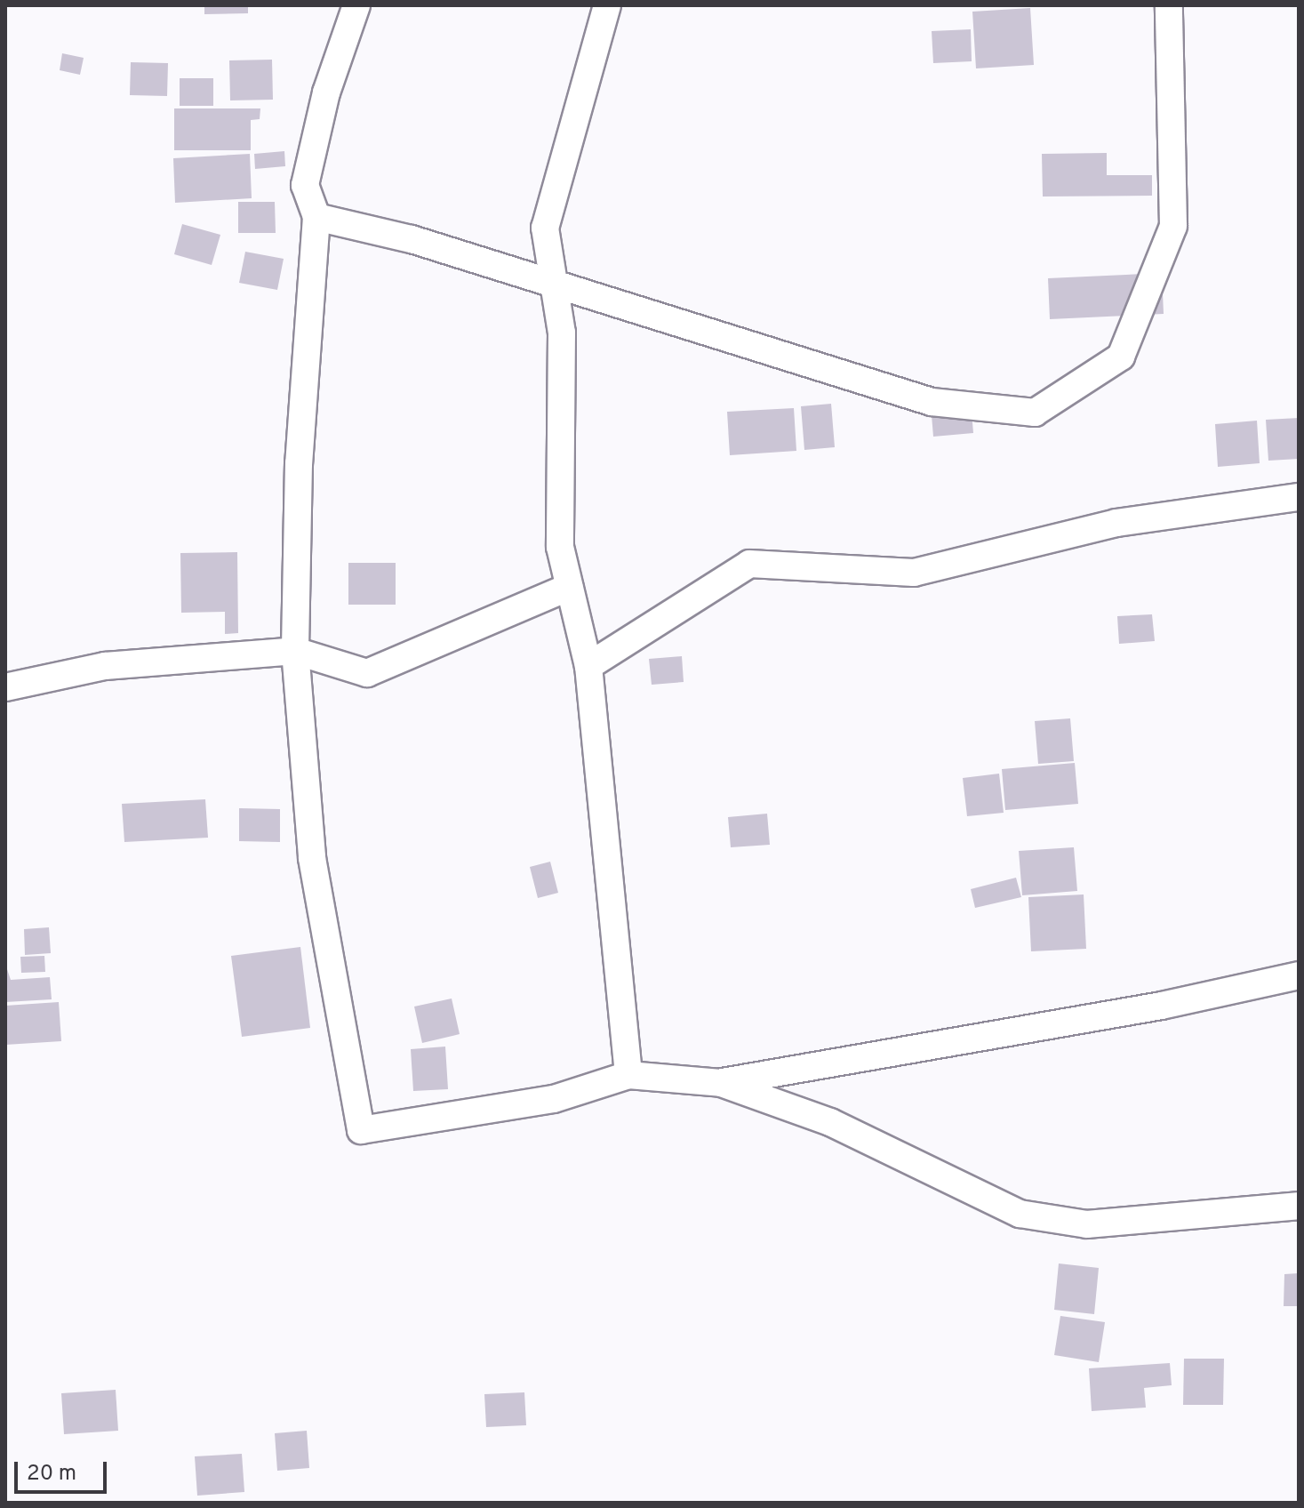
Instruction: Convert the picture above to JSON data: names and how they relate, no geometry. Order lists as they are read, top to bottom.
{
  "scale_bar": "20 m"
}
